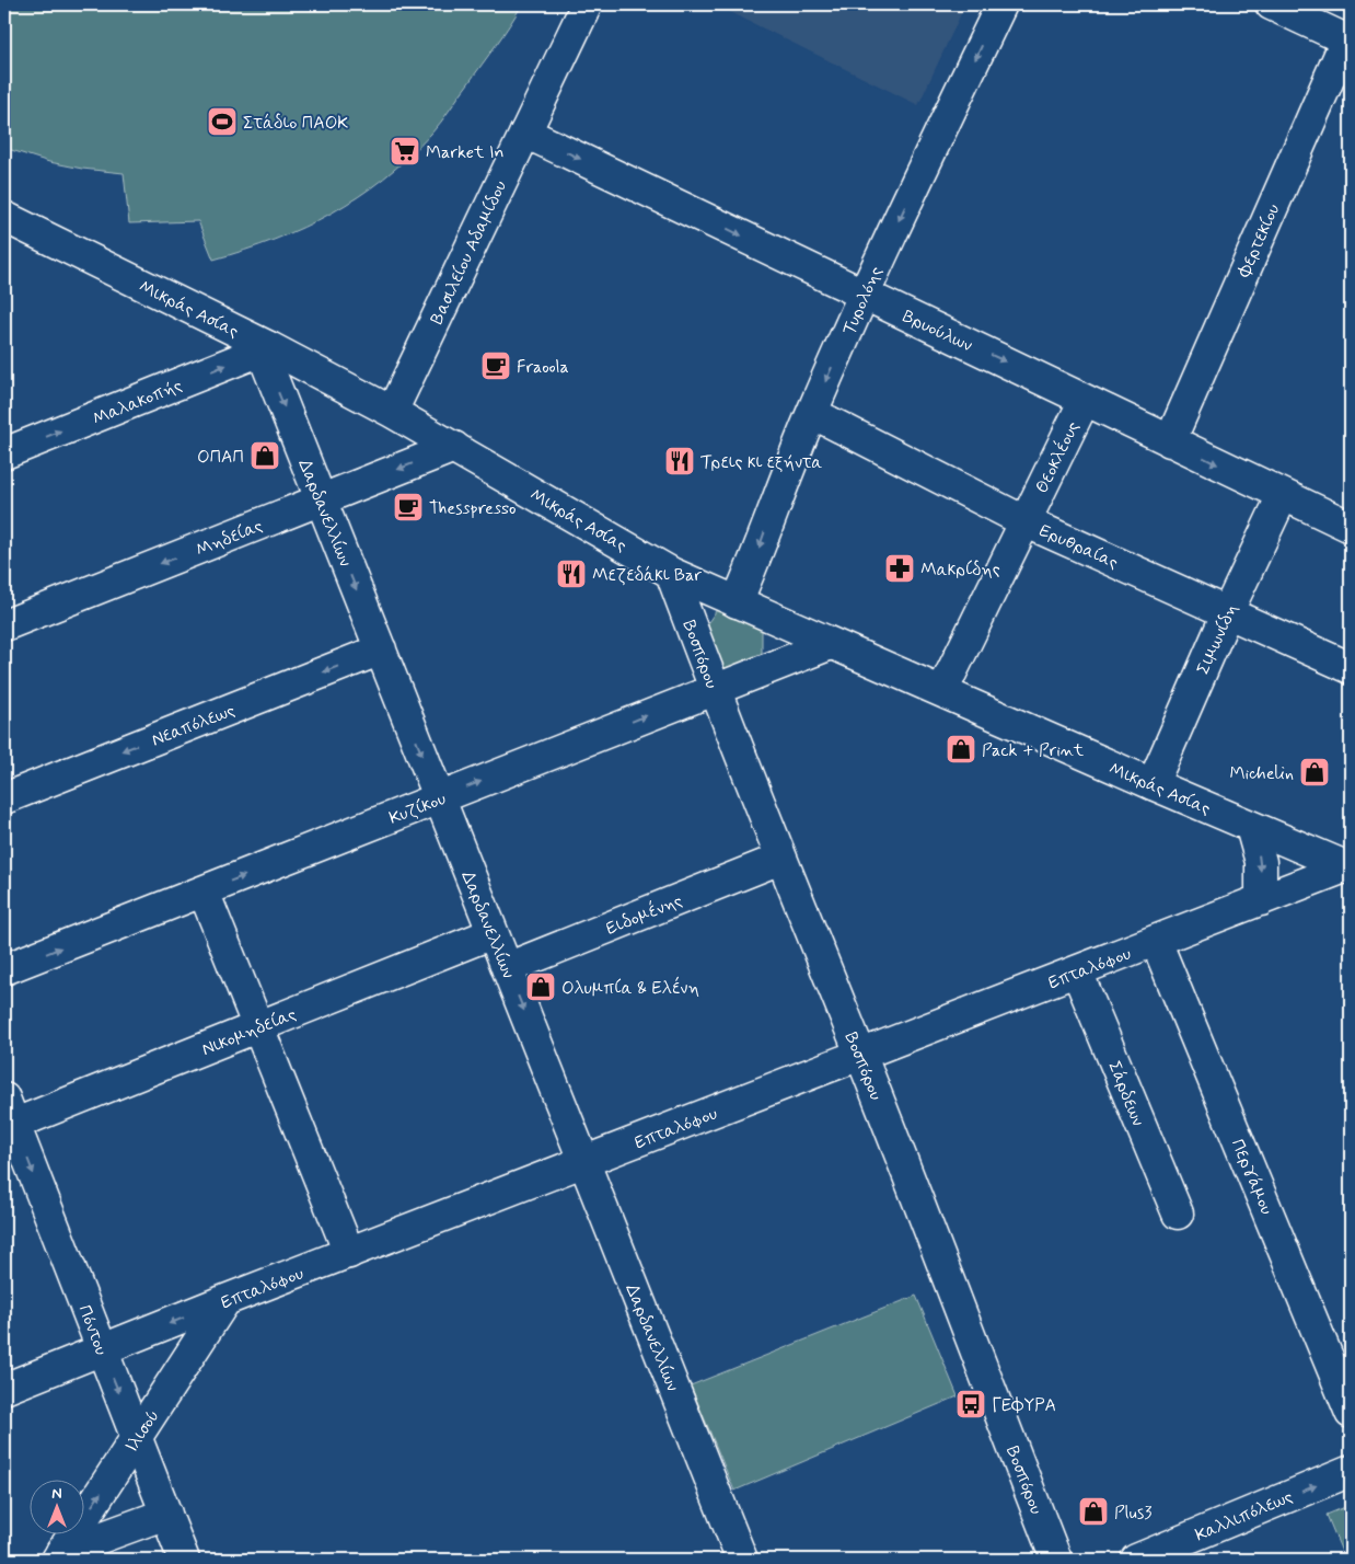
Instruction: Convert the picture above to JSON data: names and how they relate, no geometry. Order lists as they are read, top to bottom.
{
  "streets": {
    "street": [
      "Φερτεκίου",
      "Βασιλείου Αδαμίδου",
      "Τυρολόης",
      "Μικράς Ασίας",
      "Βρυούλων",
      "Μαλακοπής",
      "Θεοκλέους",
      "Δαρδανελλίων",
      "Μηδείας",
      "Ερυθραίας",
      "Σιμωνίδη",
      "Βοσπόρου",
      "Νεαπόλεως",
      "Κυζίκου",
      "Ειδομένης",
      "Επταλόφου",
      "Νικομηδείας",
      "Σάρδεων",
      "Περγάμου",
      "Πόντου",
      "Ιλισού",
      "Καλλιπόλεως"
    ]
  },
  "crossings": [
    ["Φερτεκίου", "Βρυούλων"],
    ["Βασιλείου Αδαμίδου", "Μικράς Ασίας"],
    ["Βασιλείου Αδαμίδου", "Βρυούλων"],
    ["Τυρολόης", "Μικράς Ασίας"],
    ["Τυρολόης", "Βρυούλων"],
    ["Τυρολόης", "Ερυθραίας"],
    ["Μικράς Ασίας", "Μαλακοπής"],
    ["Μικράς Ασίας", "Θεοκλέους"],
    ["Μικράς Ασίας", "Δαρδανελλίων"],
    ["Μικράς Ασίας", "Μηδείας"],
    ["Μικράς Ασίας", "Σιμωνίδη"],
    ["Μικράς Ασίας", "Βοσπόρου"],
    ["Μικράς Ασίας", "Κυζίκου"],
    ["Μικράς Ασίας", "Επταλόφου"],
    ["Βρυούλων", "Θεοκλέους"],
    ["Βρυούλων", "Σιμωνίδη"],
    ["Μαλακοπής", "Δαρδανελλίων"],
    ["Θεοκλέους", "Ερυθραίας"],
    ["Δαρδανελλίων", "Μηδείας"],
    ["Δαρδανελλίων", "Νεαπόλεως"],
    ["Δαρδανελλίων", "Κυζίκου"],
    ["Δαρδανελλίων", "Ειδομένης"],
    ["Δαρδανελλίων", "Επταλόφου"],
    ["Δαρδανελλίων", "Νικομηδείας"],
    ["Ερυθραίας", "Σιμωνίδη"],
    ["Βοσπόρου", "Κυζίκου"],
    ["Βοσπόρου", "Ειδομένης"],
    ["Βοσπόρου", "Επταλόφου"],
    ["Επταλόφου", "Σάρδεων"],
    ["Επταλόφου", "Περγάμου"],
    ["Επταλόφου", "Πόντου"],
    ["Επταλόφου", "Ιλισού"],
    ["Νικομηδείας", "Πόντου"],
    ["Πόντου", "Ιλισού"]
  ],
  "one_way": [
    "Τυρολόης",
    "Βρυούλων",
    "Μαλακοπής",
    "Δαρδανελλίων",
    "Μηδείας",
    "Νεαπόλεως",
    "Κυζίκου",
    "Ιλισού",
    "Καλλιπόλεως"
  ],
  "places": {
    "sports": ["Στάδιο ΠΑΟΚ"],
    "supermarket": ["Market In"],
    "cafe": ["Fraoola", "Thesspresso"],
    "shop": [
      "ΟΠΑΠ",
      "Pack + Print",
      "Michelin",
      "Ολυμπία & Ελένη",
      "Plus3"
    ],
    "restaurant": ["Τρεις κι εξήντα", "Μεζεδάκι Bar"],
    "pharmacy": ["Μακρίδης"],
    "bus stop": ["ΓΕΦΥΡΑ"]
  },
  "north": "top"
}
